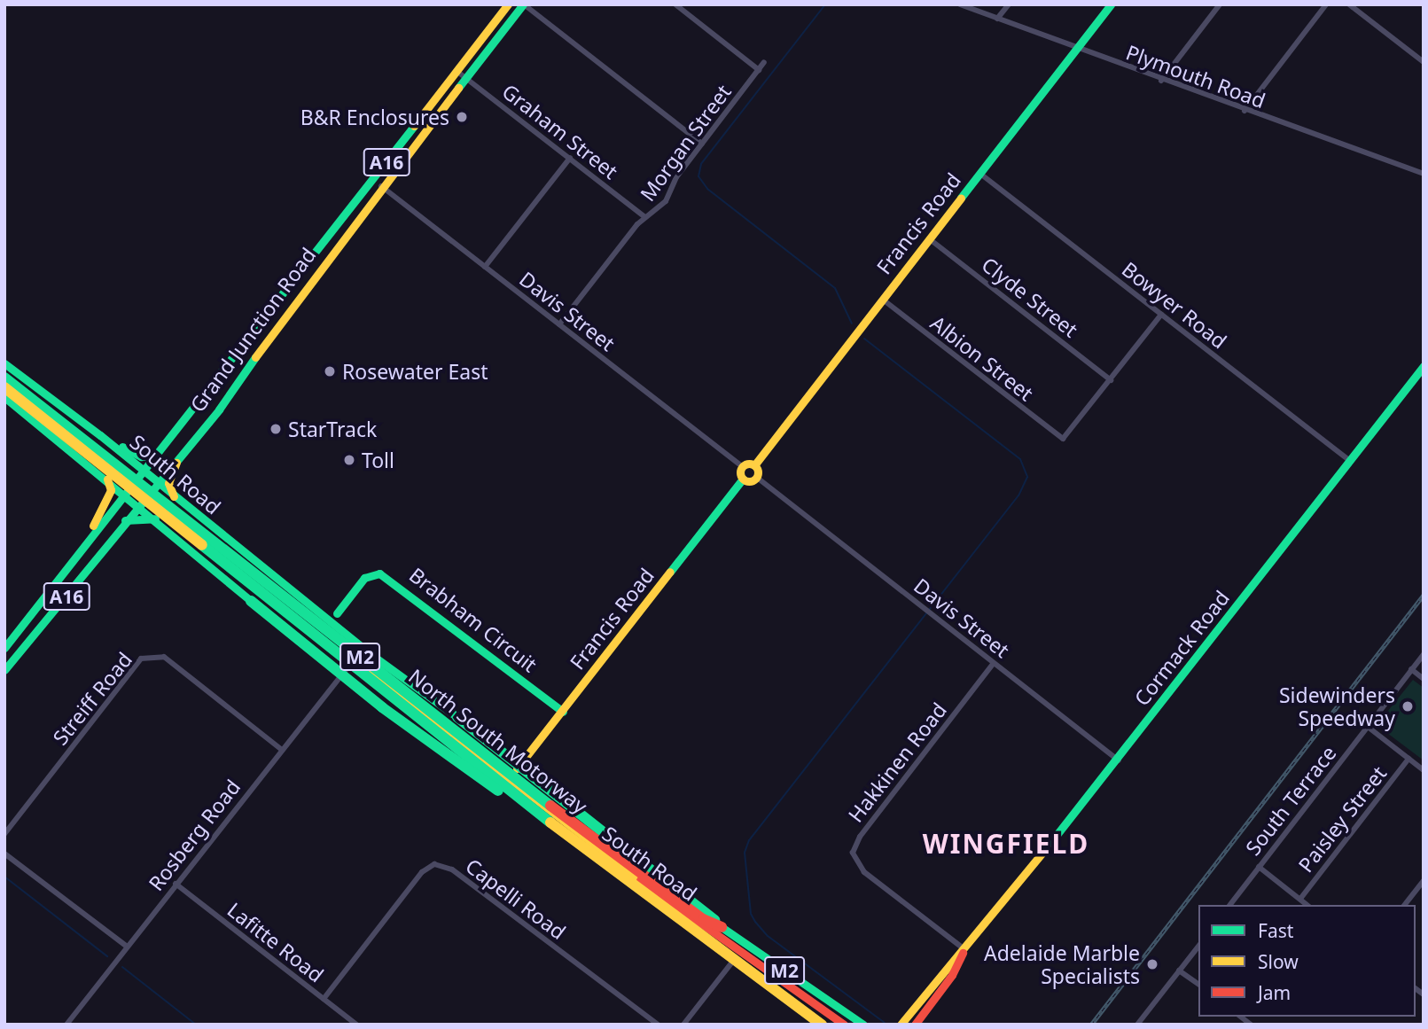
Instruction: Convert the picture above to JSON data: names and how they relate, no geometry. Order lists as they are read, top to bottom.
{
  "streets": {
    "main road": [
      "A16",
      "Francis Road",
      "Grand Junction Road",
      "South Road",
      "Brabham Circuit",
      "Cormack Road",
      "M2",
      "North South Motorway"
    ],
    "street": [
      "Plymouth Road",
      "Graham Street",
      "Morgan Street",
      "Clyde Street",
      "Bowyer Road",
      "Davis Street",
      "Albion Street",
      "Streiff Road",
      "Hakkinen Road",
      "South Terrace",
      "Paisley Street",
      "Rosberg Road",
      "Capelli Road",
      "Lafitte Road"
    ]
  },
  "crossings": [
    ["Plymouth Road", "Francis Road"],
    ["Graham Street", "Morgan Street"],
    ["Graham Street", "Grand Junction Road"],
    ["Morgan Street", "Davis Street"],
    ["Francis Road", "Clyde Street"],
    ["Francis Road", "Bowyer Road"],
    ["Francis Road", "Davis Street"],
    ["Francis Road", "Albion Street"],
    ["Francis Road", "South Road"],
    ["Francis Road", "Brabham Circuit"],
    ["Clyde Street", "Albion Street"],
    ["Bowyer Road", "Cormack Road"],
    ["Davis Street", "Grand Junction Road"],
    ["Davis Street", "Cormack Road"],
    ["Davis Street", "Hakkinen Road"],
    ["Grand Junction Road", "South Road"],
    ["South Road", "North South Motorway"],
    ["South Road", "Rosberg Road"],
    ["Cormack Road", "Hakkinen Road"],
    ["Streiff Road", "Rosberg Road"],
    ["Rosberg Road", "Lafitte Road"],
    ["Capelli Road", "Lafitte Road"]
  ],
  "districts": ["WINGFIELD"],
  "places": [
    "B&R Enclosures",
    "Rosewater East",
    "StarTrack",
    "Toll",
    "Sidewinders Speedway",
    "Adelaide Marble Specialists"
  ],
  "legend": ["Fast", "Slow", "Jam"]
}
